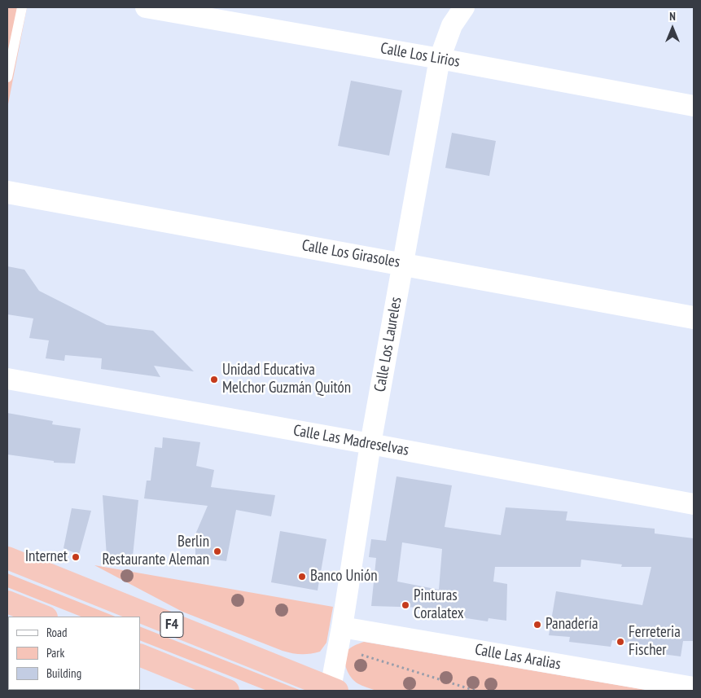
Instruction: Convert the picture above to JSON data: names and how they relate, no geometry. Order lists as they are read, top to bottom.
{
  "streets": {
    "highway": ["F4"],
    "street": [
      "Calle Los Lirios",
      "Calle Los Girasoles",
      "Calle Los Laureles",
      "Calle Las Madreselvas",
      "Calle Las Aralias"
    ]
  },
  "crossings": [
    ["Calle Los Lirios", "Calle Los Laureles"],
    ["Calle Los Girasoles", "Calle Los Laureles"],
    ["Calle Los Laureles", "Calle Las Madreselvas"],
    ["Calle Los Laureles", "F4"],
    ["Calle Los Laureles", "Calle Las Aralias"]
  ],
  "places": [
    "Unidad Educativa Melchor Guzmán Quitón",
    "Berlin Restaurante Aleman",
    "Internet",
    "Banco Unión",
    "Pinturas Coralatex",
    "Panadería",
    "Ferreteria Fischer"
  ],
  "legend": ["Road", "Park", "Building"],
  "north": "top"
}
